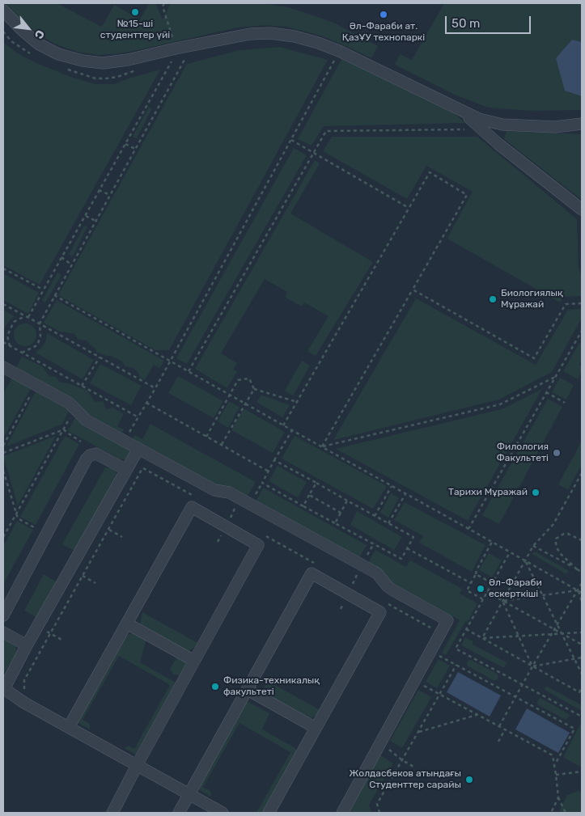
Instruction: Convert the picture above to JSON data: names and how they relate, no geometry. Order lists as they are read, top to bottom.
{
  "places": [
    "№15-ші студенттер үйі",
    "Әл-Фараби ат. ҚазҰУ технопаркі",
    "Биологиялық Мұражай",
    "Филология Факультеті",
    "Тарихи Мұражай",
    "Әл-Фараби ескерткіші",
    "Физика-техникалық факультеті",
    "Жолдасбеков атындағы Студенттер сарайы"
  ],
  "scale_bar": "50 m",
  "north": "bottom right"
}
